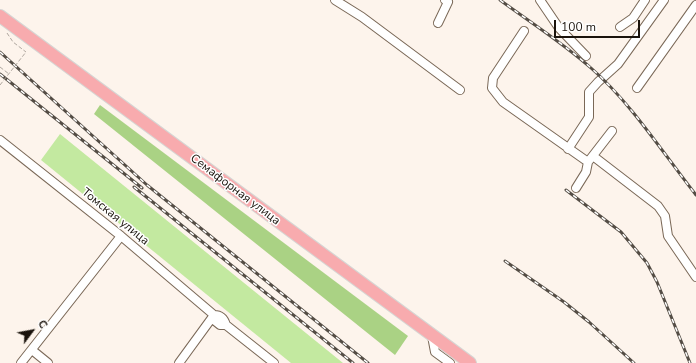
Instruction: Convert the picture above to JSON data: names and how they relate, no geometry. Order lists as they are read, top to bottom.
{
  "streets": {
    "highway": ["Семафорная улица"],
    "street": ["Томская улица"]
  },
  "scale_bar": "100 m",
  "north": "top right"
}
